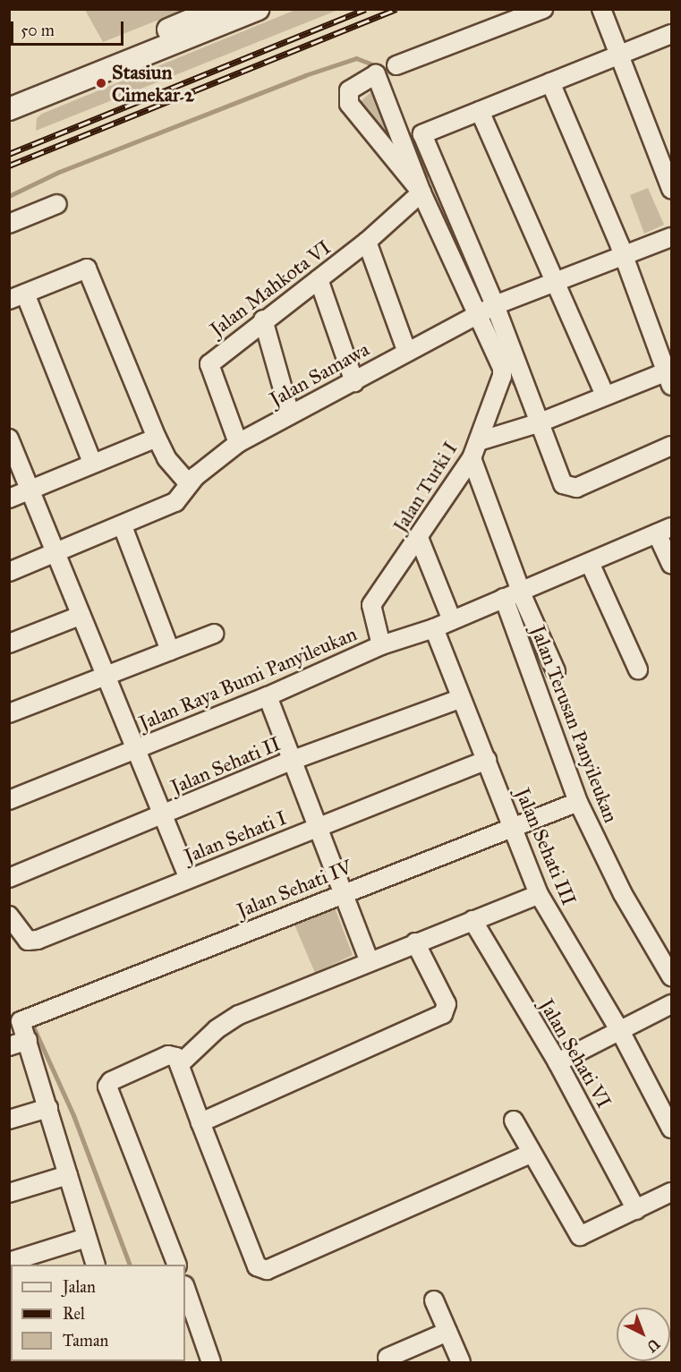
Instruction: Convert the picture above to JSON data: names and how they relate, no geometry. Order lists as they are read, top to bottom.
{
  "streets": {
    "street": [
      "Jalan Mahkota VI",
      "Jalan Samawa",
      "Jalan Turki I",
      "Jalan Raya Bumi Panyileukan",
      "Jalan Terusan Panyileukan",
      "Jalan Sehati II",
      "Jalan Sehati I",
      "Jalan Sehati III",
      "Jalan Sehati IV",
      "Jalan Sehati VI"
    ]
  },
  "crossings": [
    ["Jalan Mahkota VI", "Jalan Samawa"],
    ["Jalan Samawa", "Jalan Turki I"],
    ["Jalan Turki I", "Jalan Raya Bumi Panyileukan"],
    ["Jalan Raya Bumi Panyileukan", "Jalan Terusan Panyileukan"],
    ["Jalan Raya Bumi Panyileukan", "Jalan Sehati III"],
    ["Jalan Terusan Panyileukan", "Jalan Sehati IV"],
    ["Jalan Sehati II", "Jalan Sehati III"],
    ["Jalan Sehati I", "Jalan Sehati III"],
    ["Jalan Sehati III", "Jalan Sehati IV"]
  ],
  "places": ["Stasiun Cimekar 2"],
  "legend": ["Jalan", "Rel", "Taman"],
  "scale_bar": "50 m",
  "north": "bottom right"
}
